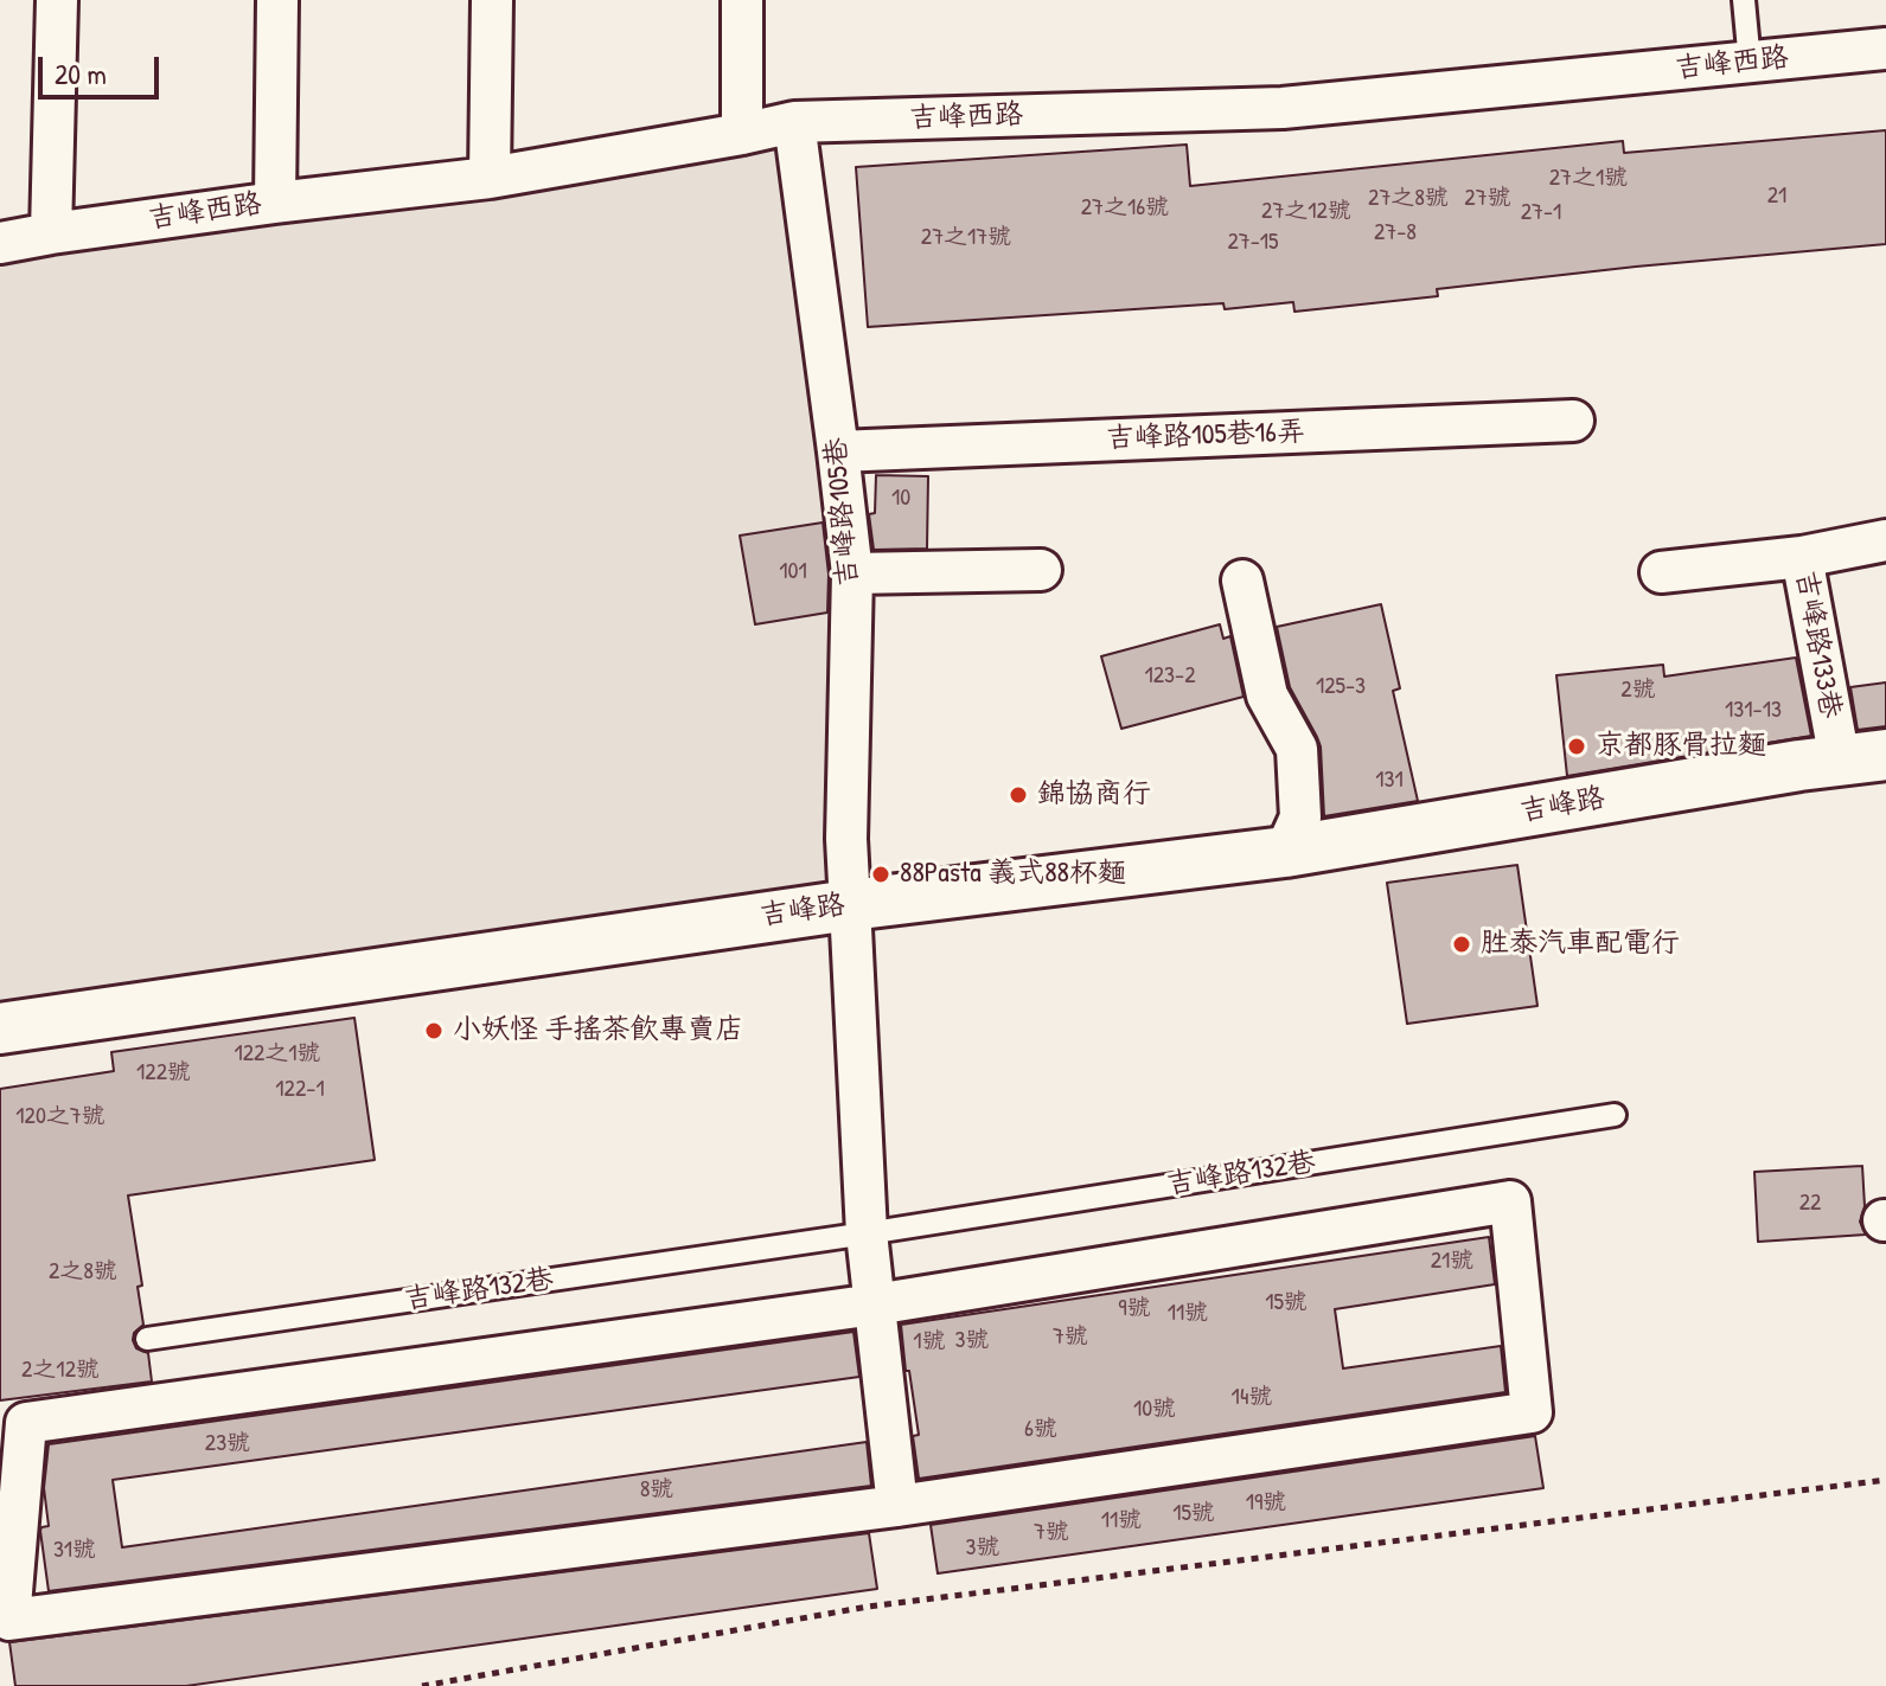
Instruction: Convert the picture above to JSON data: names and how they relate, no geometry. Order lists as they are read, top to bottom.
{
  "streets": {
    "street": [
      "吉峰西路",
      "吉峰路105巷16弄",
      "吉峰路105巷",
      "吉峰路133巷",
      "吉峰路"
    ],
    "lane": ["吉峰路132巷"]
  },
  "crossings": [
    ["吉峰西路", "吉峰路105巷"],
    ["吉峰路105巷16弄", "吉峰路105巷"],
    ["吉峰路105巷", "吉峰路"],
    ["吉峰路133巷", "吉峰路"]
  ],
  "places": [
    "京都豚骨拉麵",
    "錦協商行",
    "88Pasta 義式88杯麵",
    "胜泰汽車配電行",
    "小妖怪 手搖茶飲專賣店"
  ],
  "house_numbers": [
    "27之1號",
    "21",
    "27之8號",
    "27號",
    "27之16號",
    "27之12號",
    "27-1",
    "27-8",
    "27之17號",
    "27-15",
    "10",
    "101",
    "123-2",
    "125-3",
    "2號",
    "131-13",
    "131",
    "122之1號",
    "122號",
    "122-1",
    "120之7號",
    "22",
    "21號",
    "2之8號",
    "15號",
    "9號",
    "11號",
    "7號",
    "3號",
    "1號",
    "2之12號",
    "14號",
    "10號",
    "6號",
    "23號",
    "8號",
    "19號",
    "15號",
    "11號",
    "7號",
    "3號",
    "31號"
  ],
  "scale_bar": "20 m"
}
